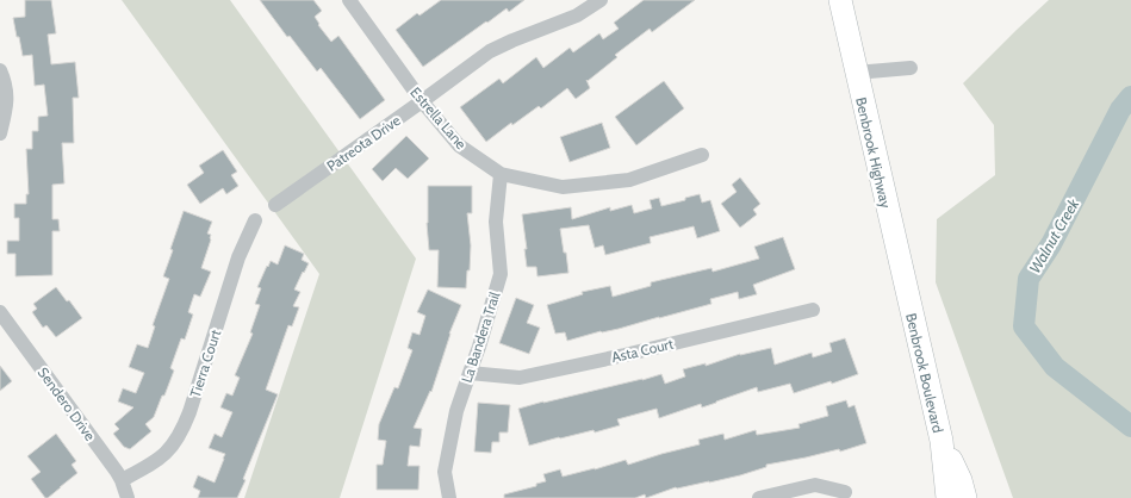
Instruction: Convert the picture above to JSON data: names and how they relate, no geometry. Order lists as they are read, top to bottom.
{
  "streets": {
    "main road": ["Benbrook Highway", "Benbrook Boulevard"],
    "street": [
      "Estrella Lane",
      "Patreota Drive",
      "La Bandera Trail",
      "Asta Court",
      "Tierra Court",
      "Sendero Drive"
    ]
  },
  "crossings": [
    ["Estrella Lane", "Patreota Drive"],
    ["Estrella Lane", "La Bandera Trail"],
    ["Benbrook Highway", "Benbrook Boulevard"],
    ["La Bandera Trail", "Asta Court"],
    ["Tierra Court", "Sendero Drive"]
  ],
  "water": ["Walnut Creek"]
}
